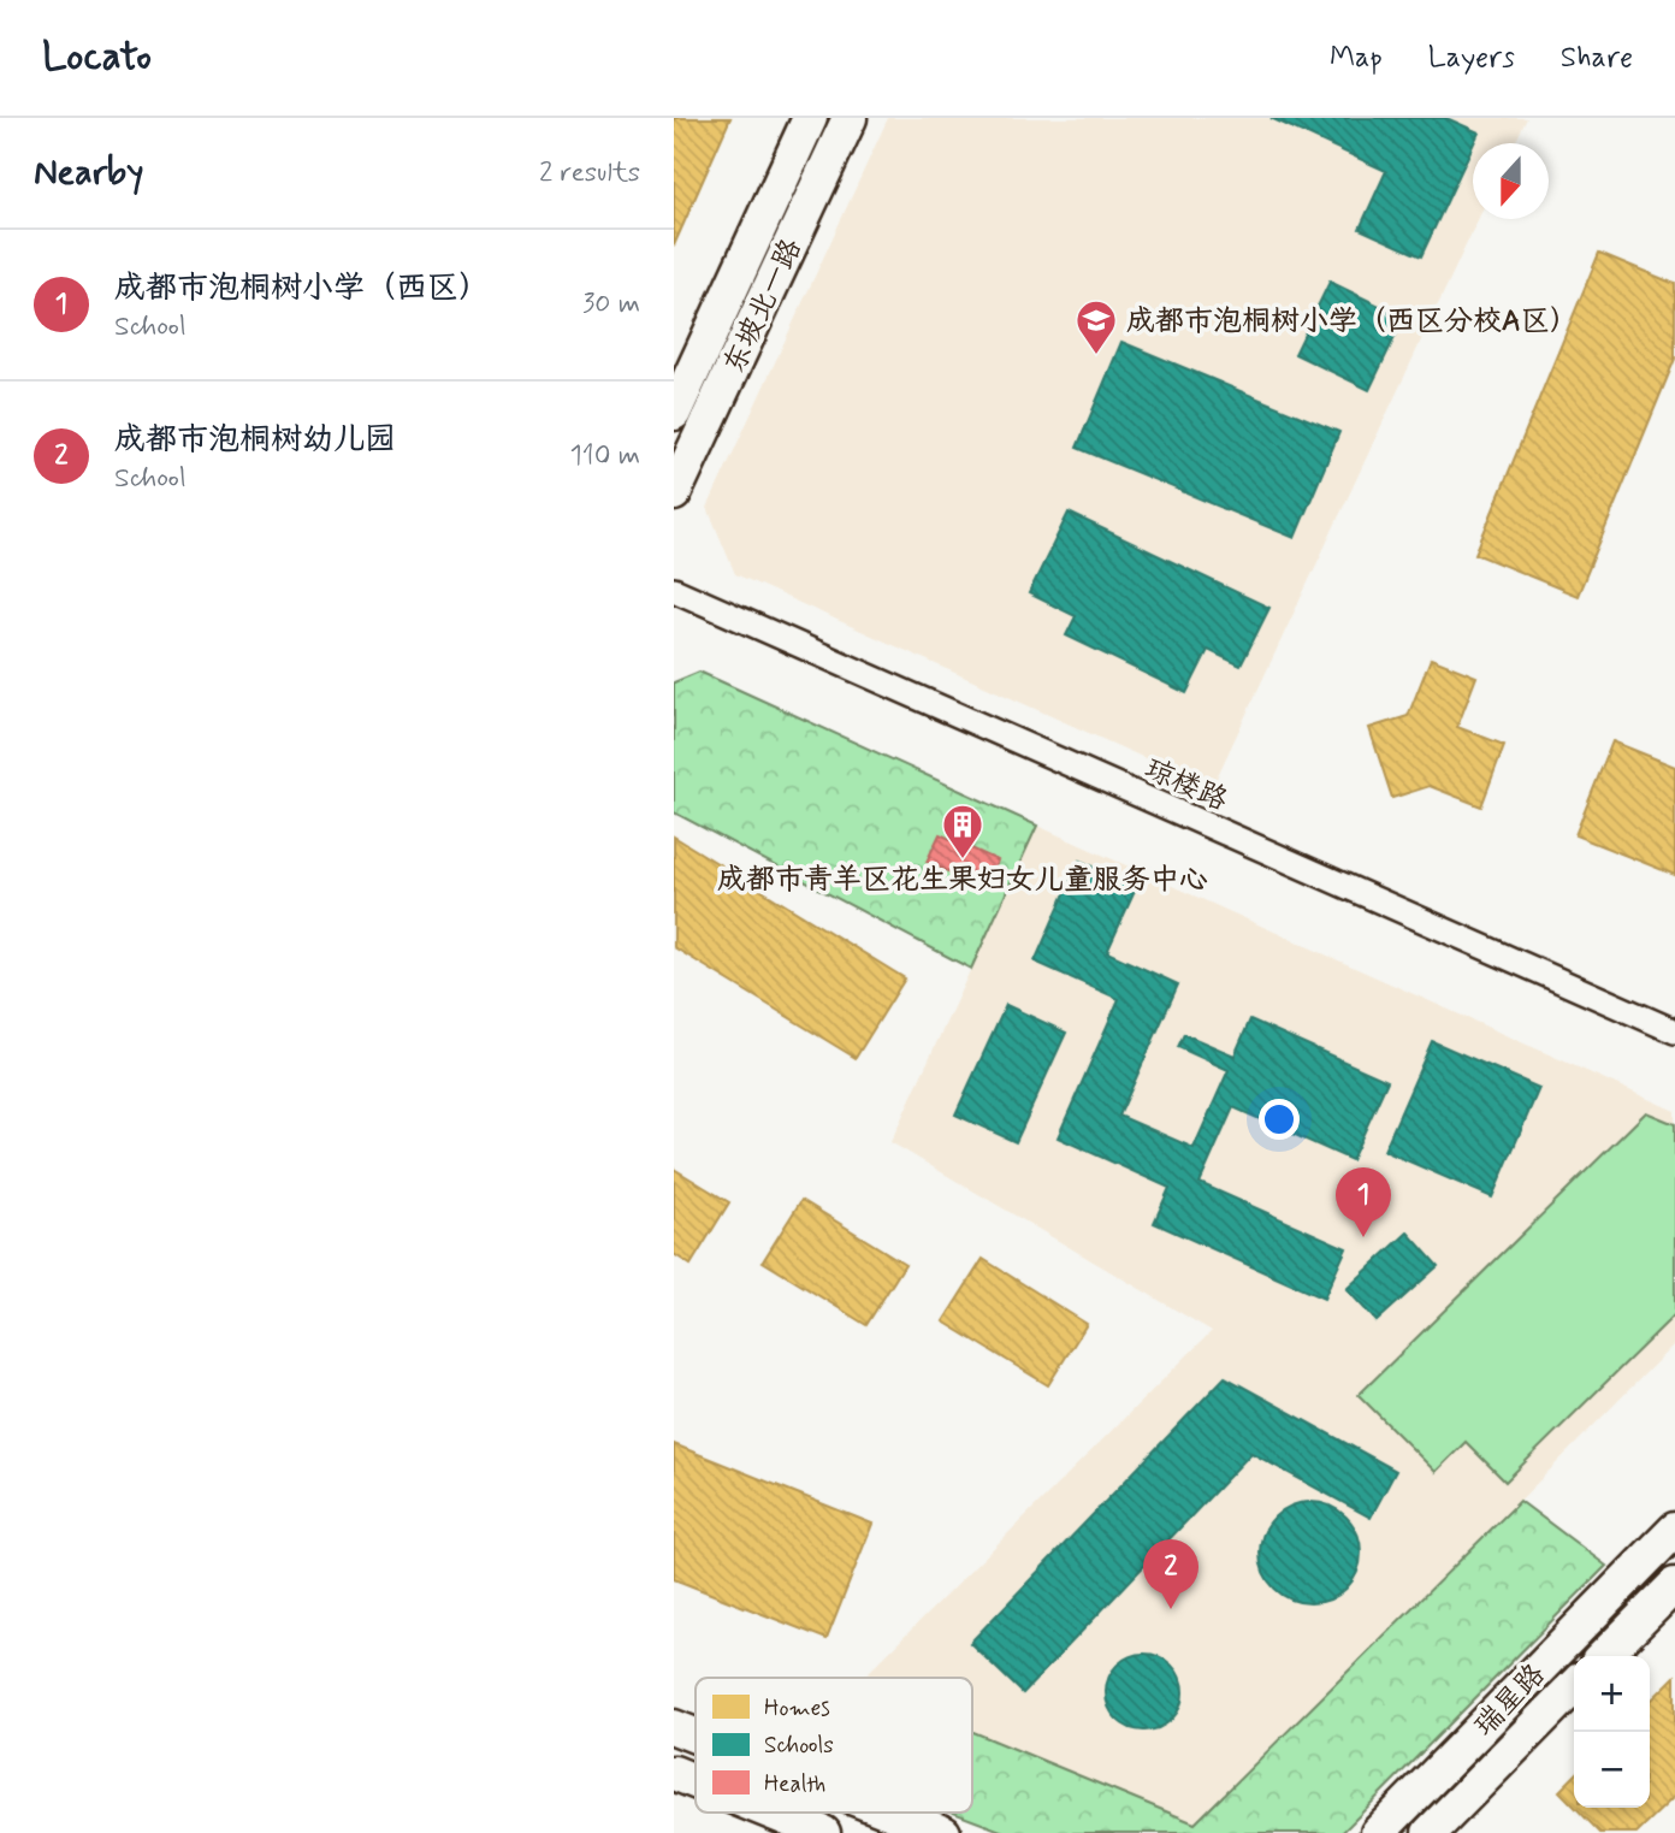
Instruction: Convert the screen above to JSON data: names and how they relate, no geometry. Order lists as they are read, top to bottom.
{
  "streets": {
    "street": ["东坡北一路", "琼楼路", "瑞星路"]
  },
  "places": {
    "school or university": ["成都市泡桐树小学（西区分校A区）"],
    "building": ["成都市青羊区花生果妇女儿童服务中心"]
  },
  "legend": ["Homes", "Schools", "Health"],
  "north": "bottom",
  "page": {
    "header": "Locato",
    "nav": ["Map", "Layers", "Share"],
    "heading": ["Nearby", "2 results"],
    "list": [
      {
        "mark": "1",
        "name": "成都市泡桐树小学（西区）",
        "note": "School",
        "value": "30 m"
      },
      {
        "mark": "2",
        "name": "成都市泡桐树幼儿园",
        "note": "School",
        "value": "110 m"
      }
    ],
    "pins": ["1", "2"],
    "map_buttons": ["+", "−"]
  }
}
